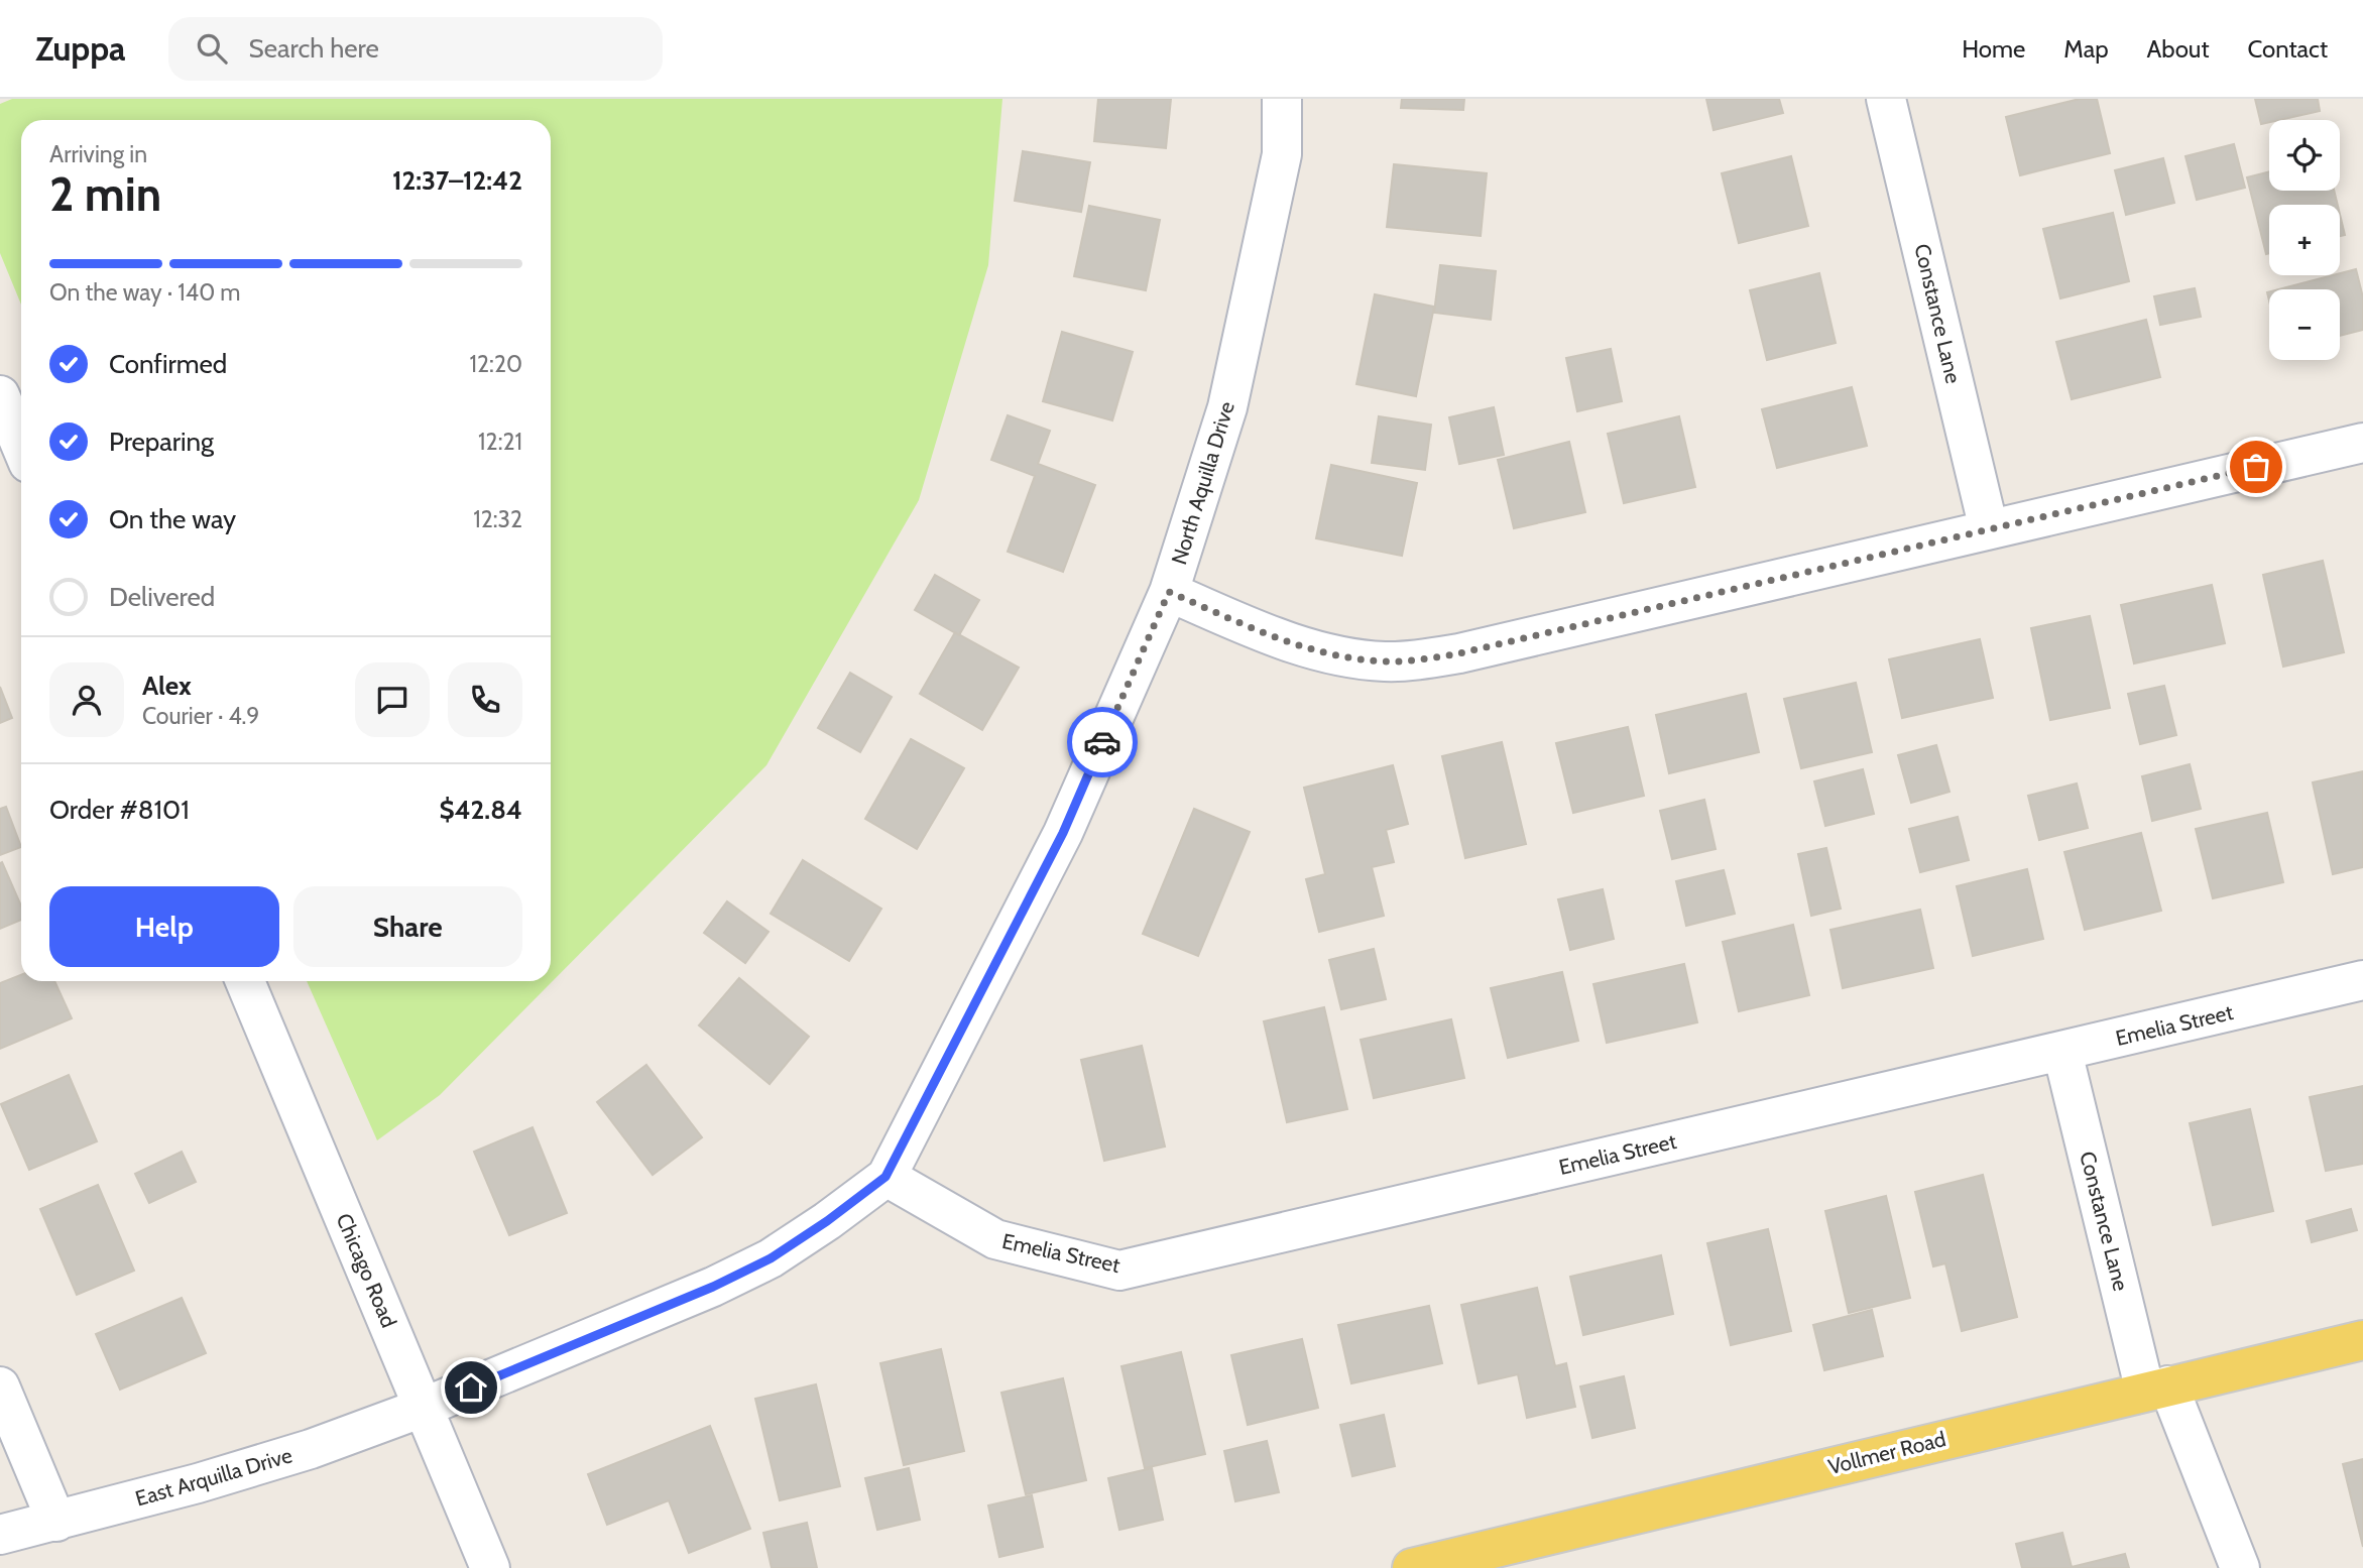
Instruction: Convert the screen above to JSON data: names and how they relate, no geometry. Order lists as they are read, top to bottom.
{
  "streets": {
    "main road": ["Vollmer Road"],
    "street": [
      "Constance Lane",
      "North Aquilla Drive",
      "Emelia Street",
      "Chicago Road",
      "East Arquilla Drive"
    ]
  },
  "crossings": [
    ["Constance Lane", "Emelia Street"],
    ["Constance Lane", "Vollmer Road"],
    ["North Aquilla Drive", "Emelia Street"],
    ["North Aquilla Drive", "Chicago Road"],
    ["North Aquilla Drive", "East Arquilla Drive"],
    ["Chicago Road", "East Arquilla Drive"]
  ],
  "page": {
    "header": "Zuppa",
    "search": "Search here",
    "nav": [
      "Home",
      "Map",
      "About",
      "Contact"
    ],
    "map_buttons": ["+", "−"],
    "heading": ["2 min", "Arriving in", "12:37–12:42"],
    "panel": [
      "Alex",
      "Courier · 4.9",
      "Order #8101",
      "$42.84"
    ],
    "bar": "On the way · 140 m",
    "list": [
      ["Confirmed", "12:20"],
      ["Preparing", "12:21"],
      ["On the way", "12:32"],
      "Delivered"
    ],
    "buttons": ["Help", "Share"]
  }
}
